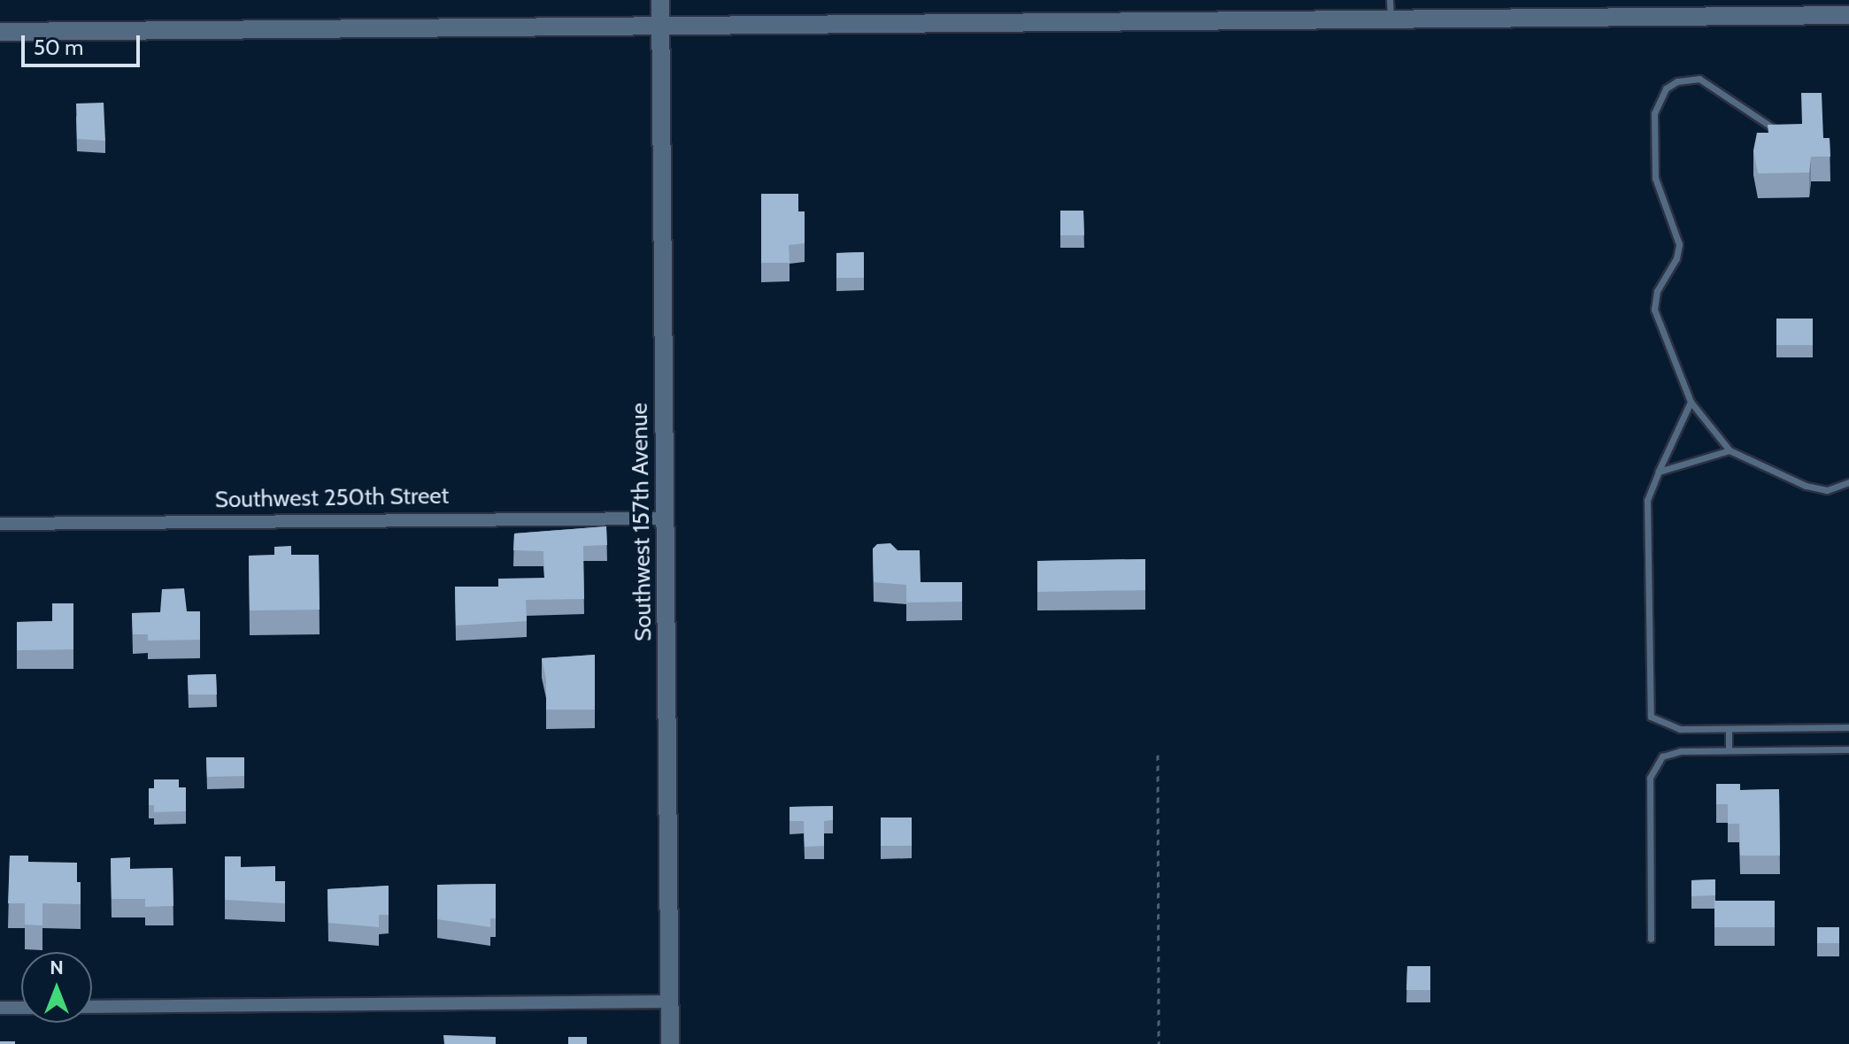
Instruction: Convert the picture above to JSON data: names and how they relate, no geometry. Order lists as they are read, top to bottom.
{
  "streets": {
    "street": ["Southwest 250th Street", "Southwest 157th Avenue"]
  },
  "crossings": [
    ["Southwest 250th Street", "Southwest 157th Avenue"]
  ],
  "scale_bar": "50 m",
  "north": "top"
}
